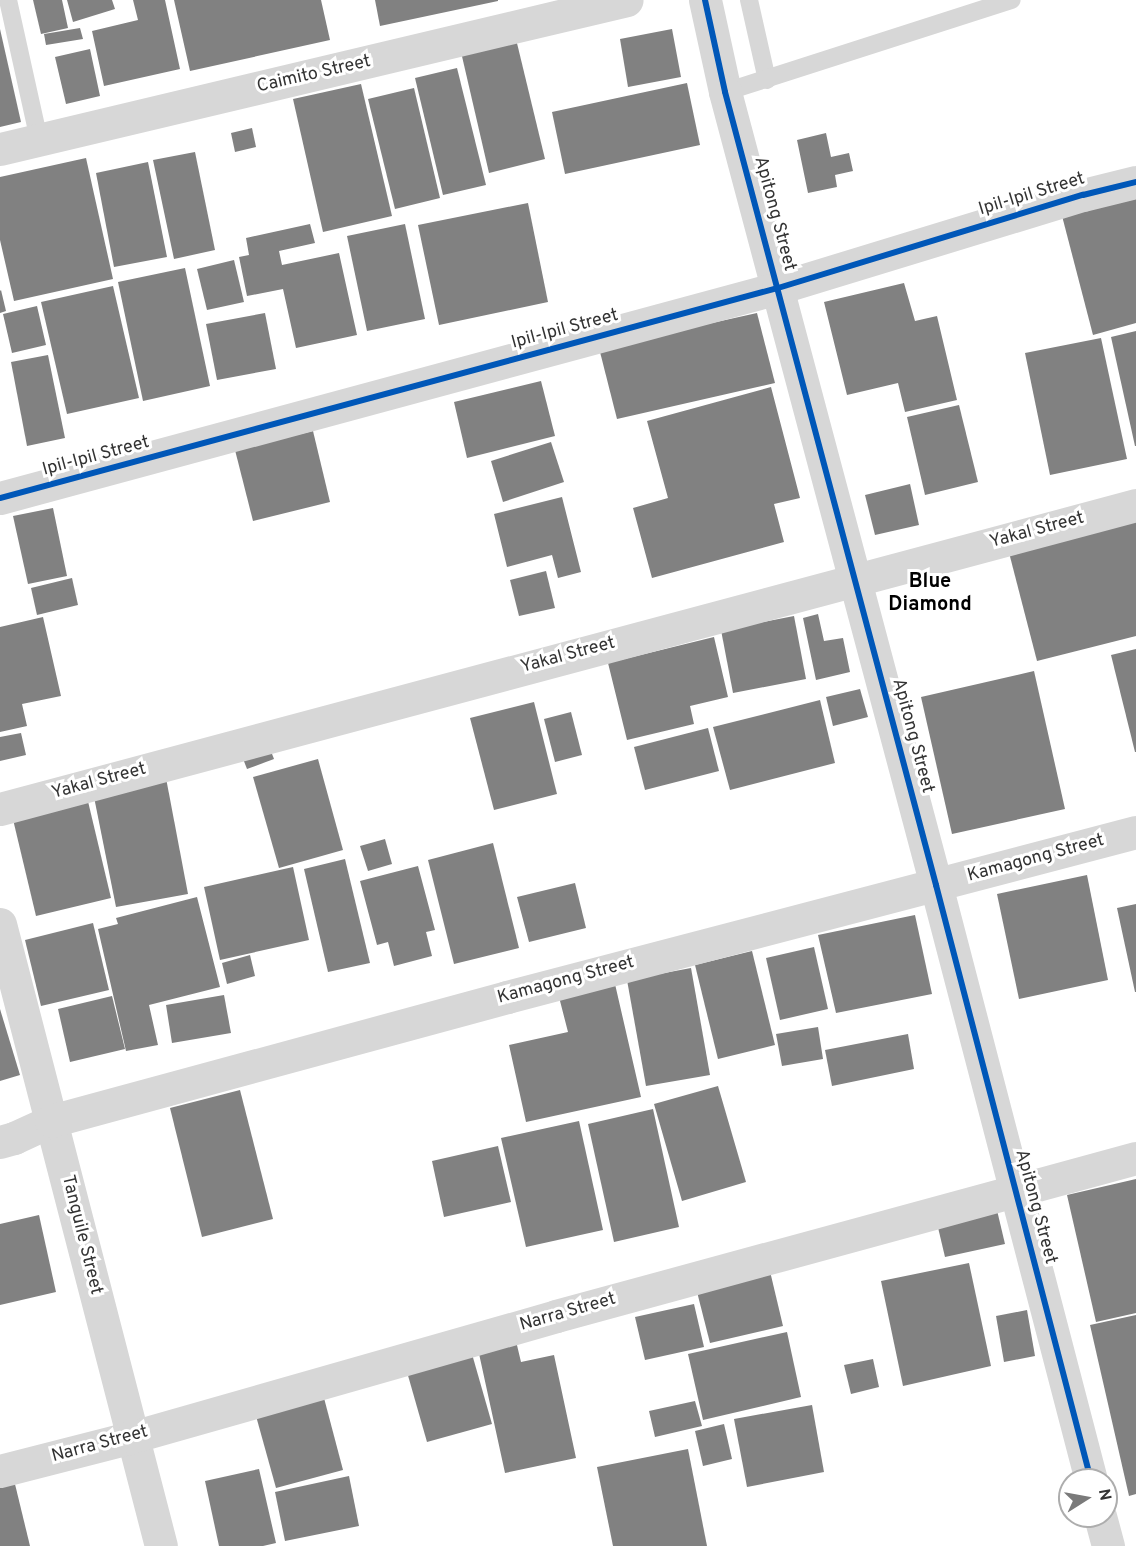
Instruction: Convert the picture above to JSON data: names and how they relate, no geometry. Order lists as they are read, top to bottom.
{
  "streets": {
    "street": [
      "Caimito Street",
      "Ipil-Ipil Street",
      "Apitong Street",
      "Yakal Street",
      "Kamagong Street",
      "Tanguile Street",
      "Narra Street"
    ]
  },
  "crossings": [
    ["Ipil-Ipil Street", "Apitong Street"],
    ["Apitong Street", "Yakal Street"],
    ["Apitong Street", "Kamagong Street"],
    ["Apitong Street", "Narra Street"],
    ["Kamagong Street", "Tanguile Street"],
    ["Tanguile Street", "Narra Street"]
  ],
  "districts": ["Blue Diamond"],
  "north": "right"
}
